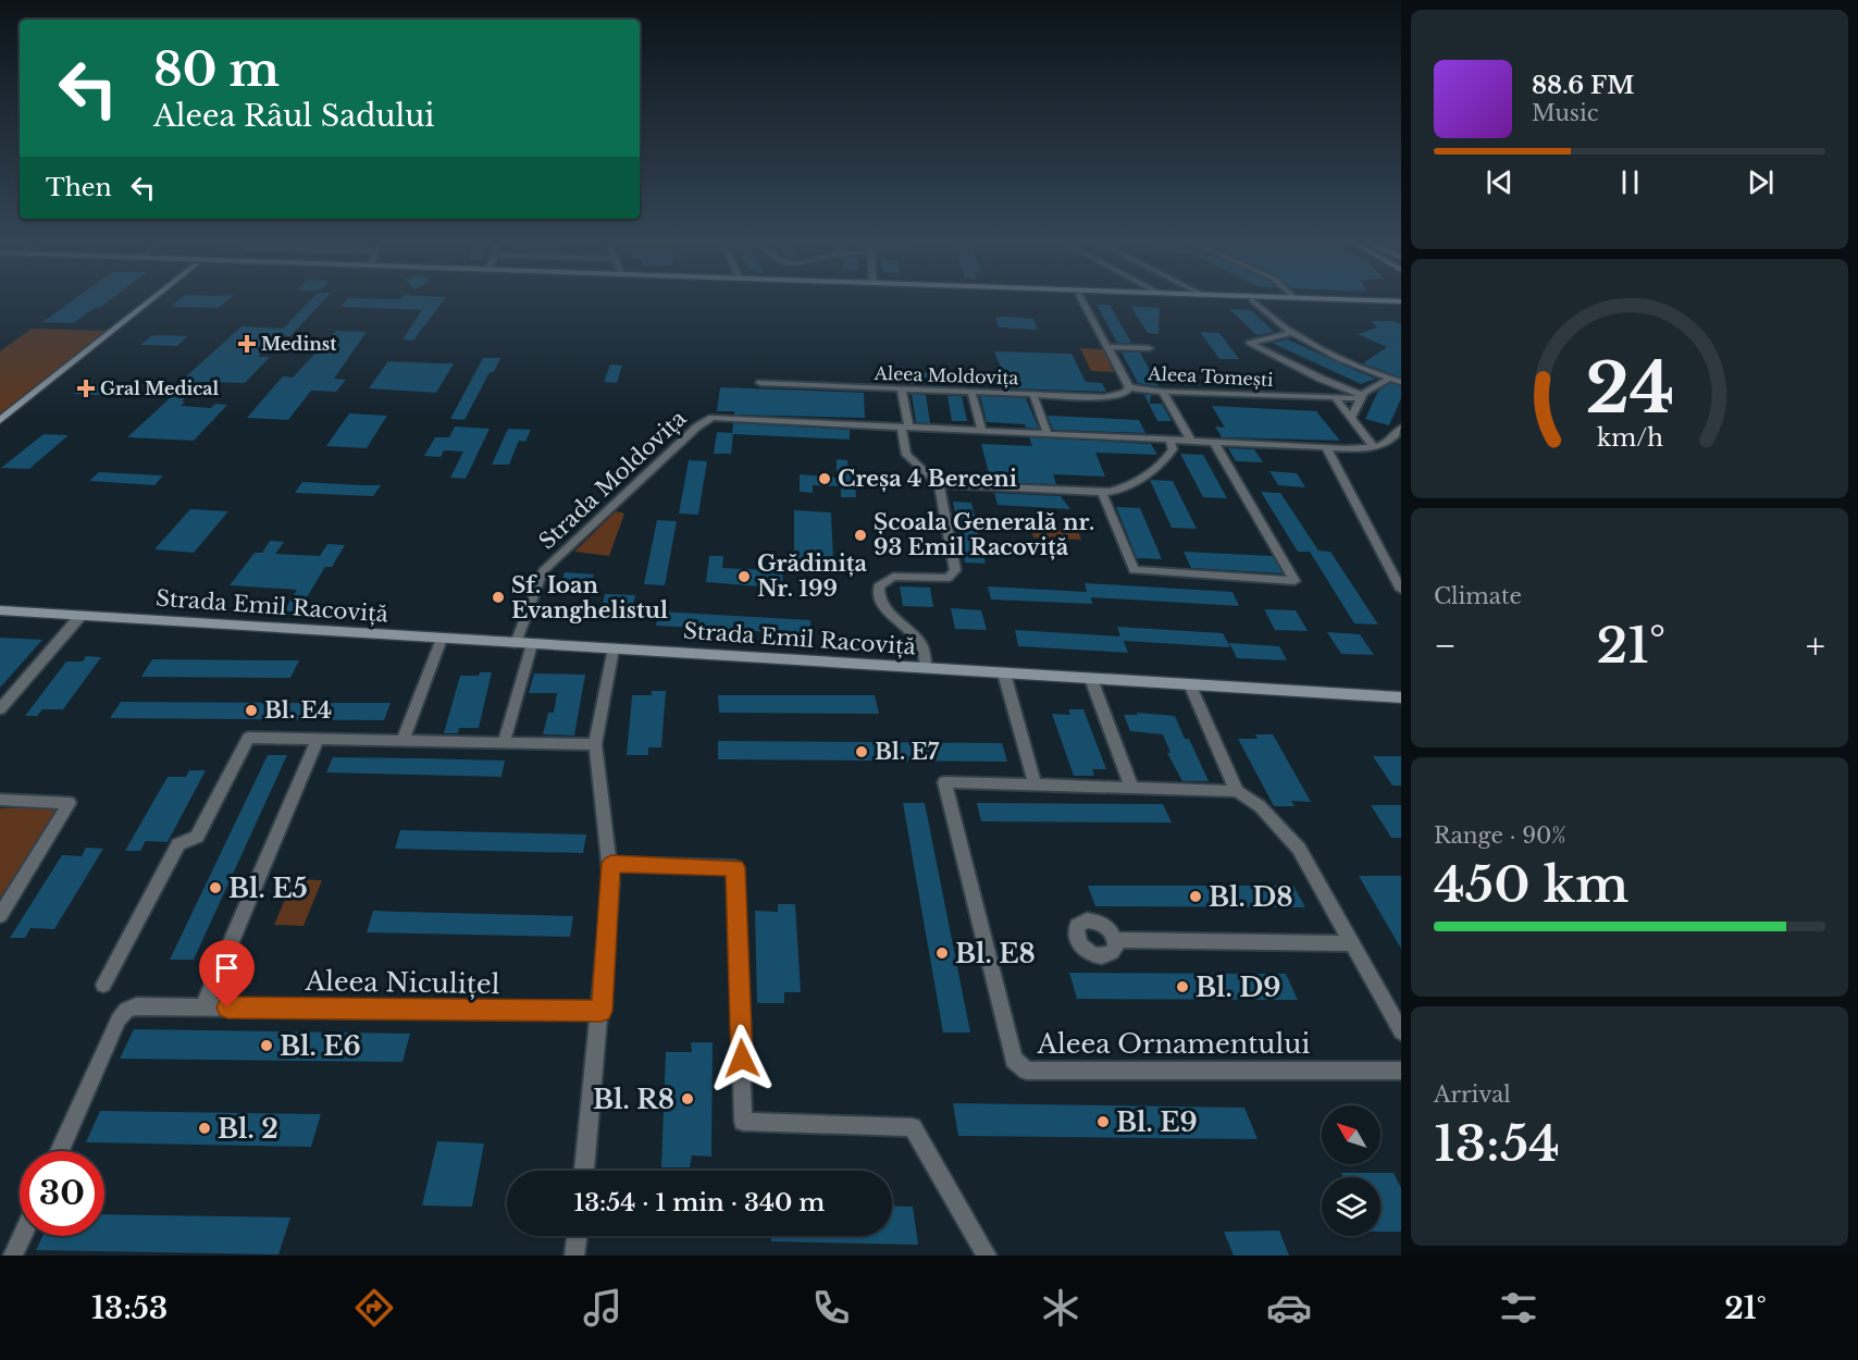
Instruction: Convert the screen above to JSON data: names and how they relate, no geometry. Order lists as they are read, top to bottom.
{
  "streets": {
    "main road": ["Strada Emil Racoviță"],
    "street": [
      "Aleea Moldovița",
      "Aleea Tomești",
      "Strada Moldovița",
      "Aleea Niculițel",
      "Aleea Ornamentului"
    ]
  },
  "crossings": [
    ["Aleea Moldovița", "Aleea Tomești"],
    ["Strada Moldovița", "Strada Emil Racoviță"]
  ],
  "places": {
    "health": ["Medinst", "Gral Medical"],
    "other": [
      "Creșa 4 Berceni",
      "Școala Generală nr. 93 Emil Racoviță",
      "Grădinița Nr. 199",
      "Sf. Ioan Evanghelistul",
      "Bl. E4",
      "Bl. E7",
      "Bl. E5",
      "Bl. D8",
      "Bl. E8",
      "Bl. D9",
      "Bl. E6",
      "Bl. R8",
      "Bl. E9",
      "Bl. 2"
    ]
  },
  "north": "top left",
  "page": {
    "turn": ["80 m", "Aleea Râul Sadului"],
    "song": ["88.6 FM", "Music"],
    "then": "Then",
    "tile": [
      "Climate",
      ["Range · 90%", "450 km"],
      ["Arrival", "13:54"]
    ],
    "heat": ["−", "21°", "+"],
    "limit": "30",
    "trip": "13:54 · 1 min · 340 m",
    "tabs": ["13:53", "21°"],
    "gauge": ["24", "km/h"]
  }
}
